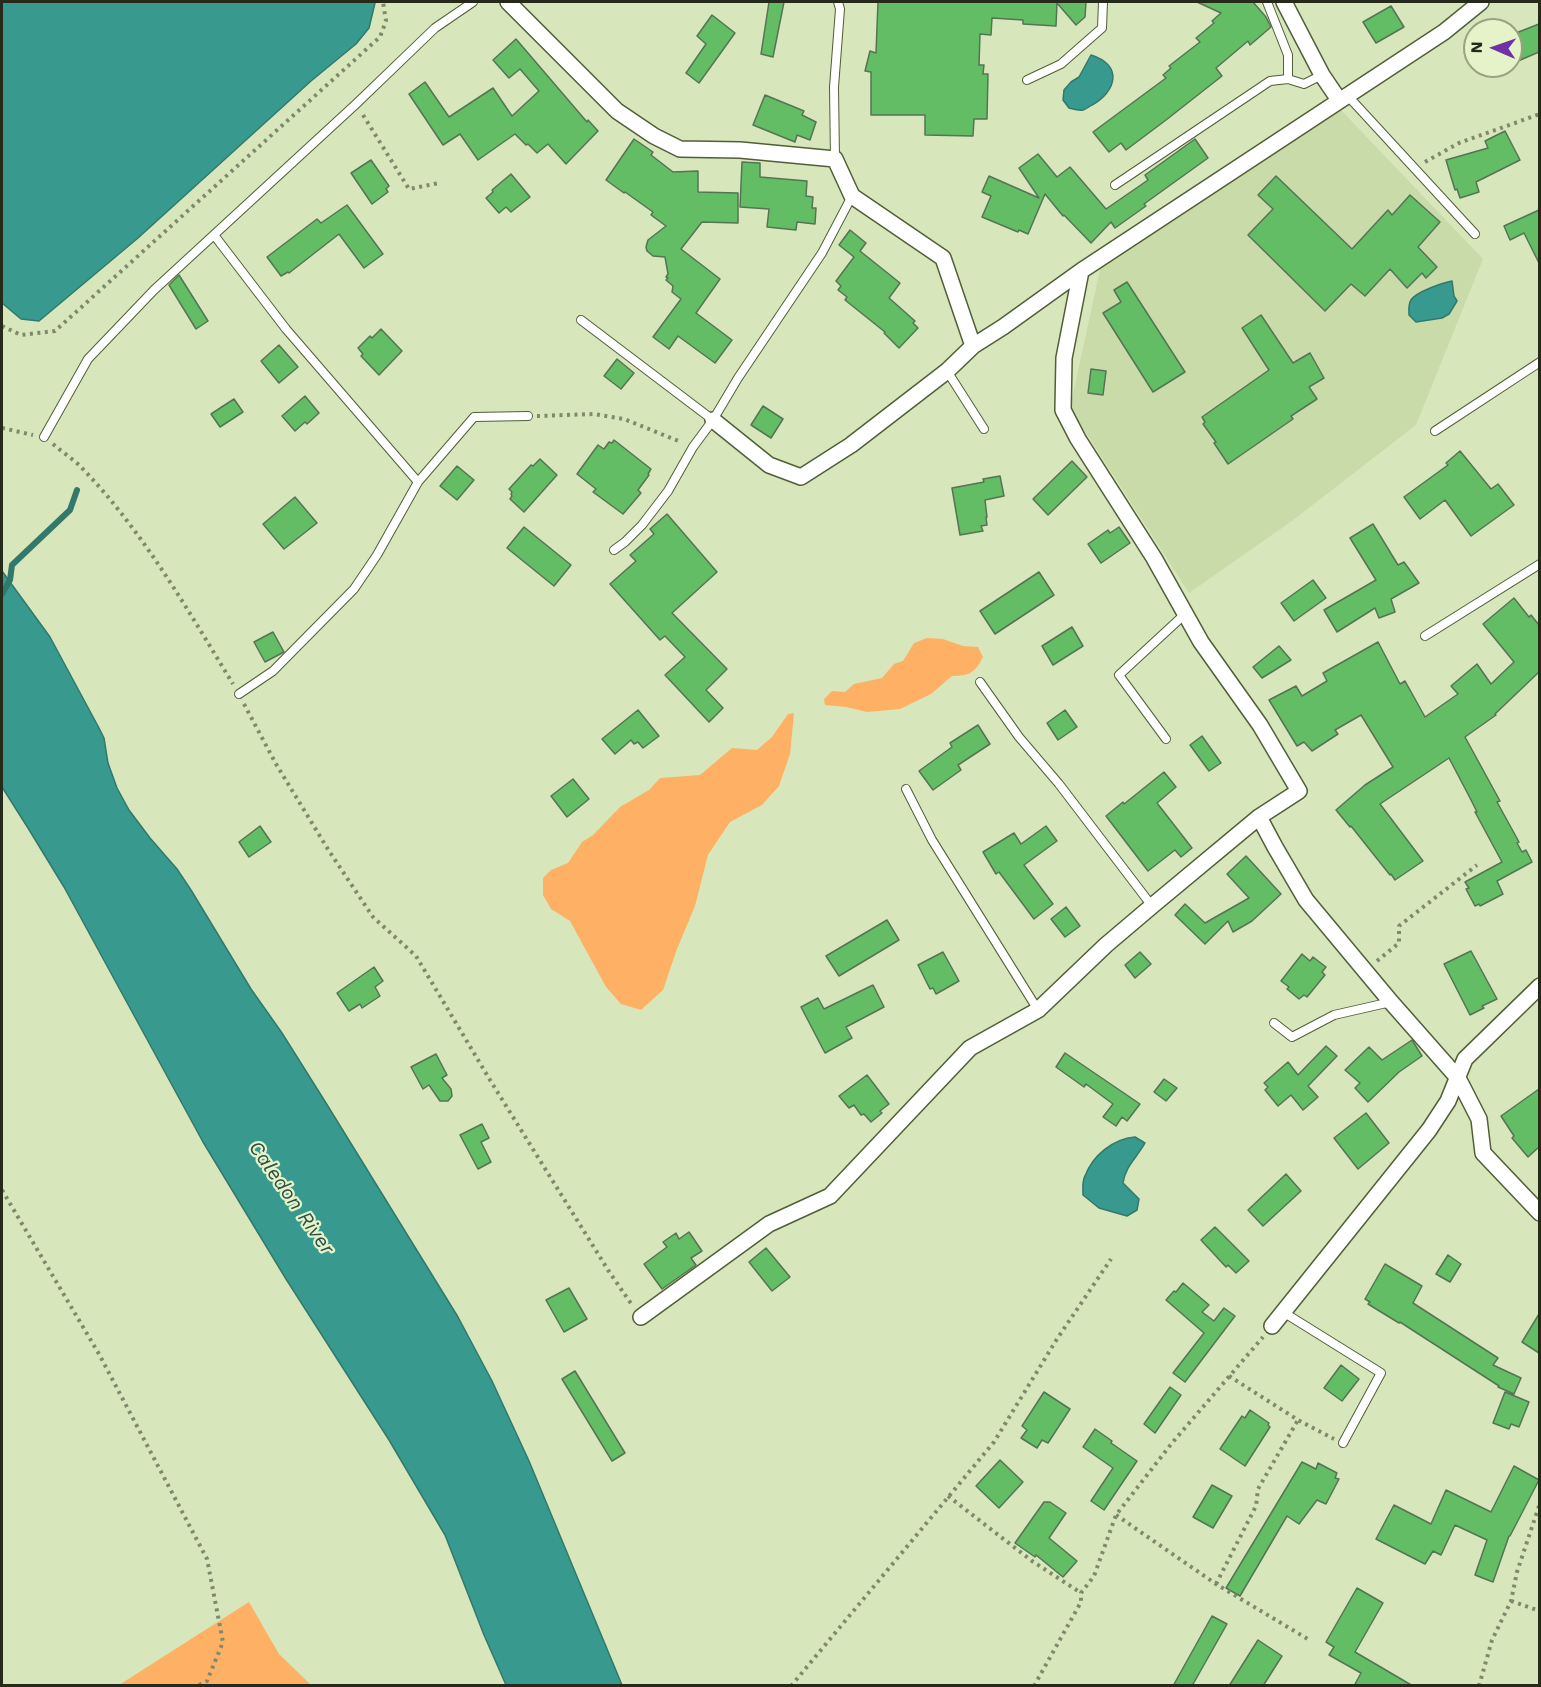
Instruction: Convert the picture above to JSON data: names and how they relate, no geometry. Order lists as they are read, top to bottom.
{
  "water": ["Caledon River"],
  "north": "left"
}
